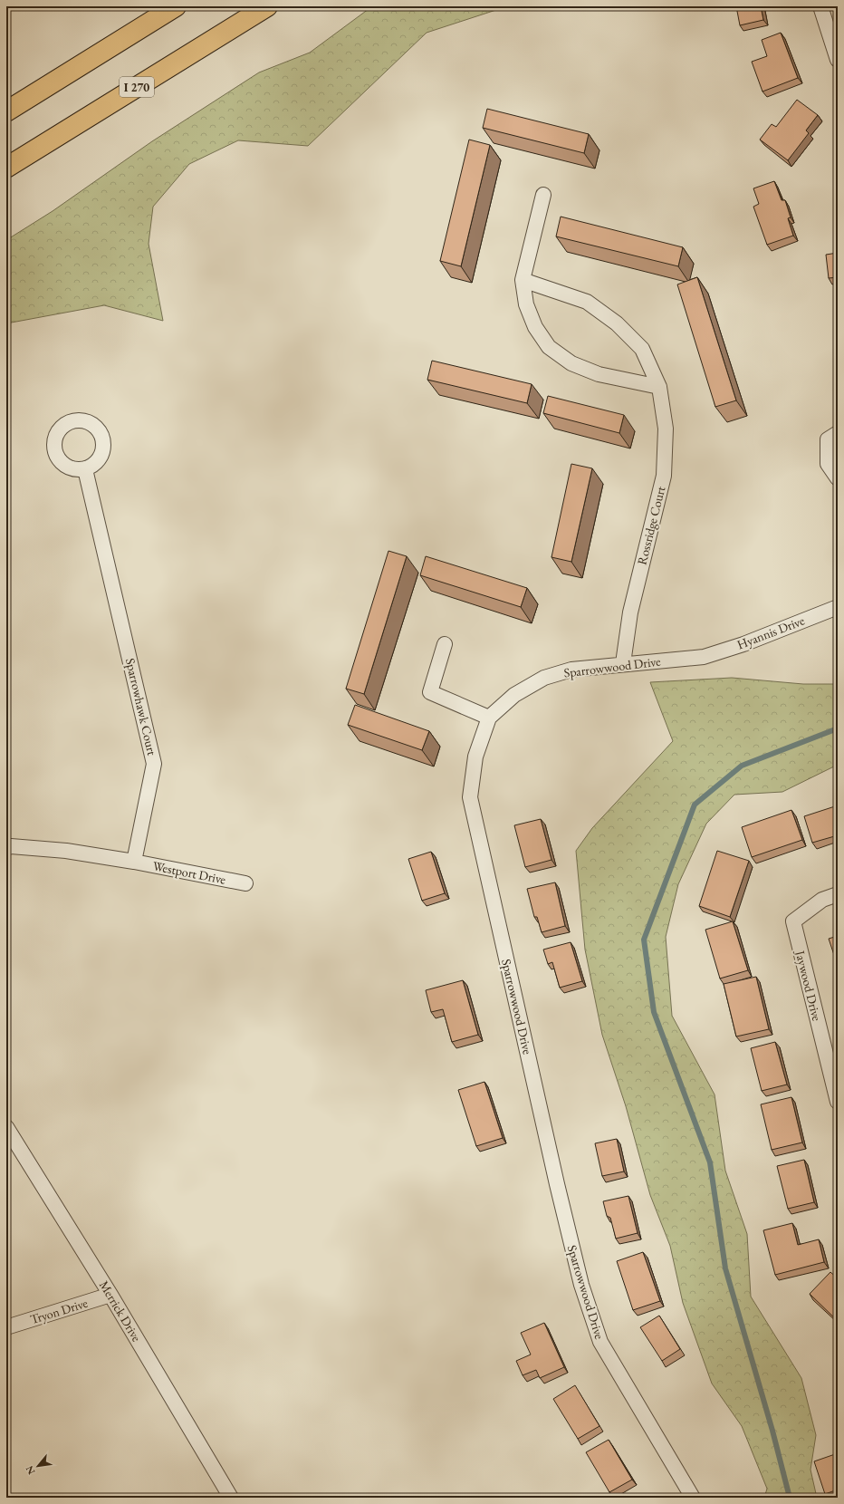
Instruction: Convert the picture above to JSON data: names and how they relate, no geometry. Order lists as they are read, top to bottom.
{
  "streets": {
    "highway": ["I 270"],
    "street": [
      "Rossridge Court",
      "Hyannis Drive",
      "Sparrowwood Drive",
      "Sparrowhawk Court",
      "Westport Drive",
      "Jaywood Drive",
      "Tryon Drive",
      "Merrick Drive"
    ]
  },
  "crossings": [
    ["Rossridge Court", "Sparrowwood Drive"],
    ["Hyannis Drive", "Sparrowwood Drive"],
    ["Sparrowhawk Court", "Westport Drive"],
    ["Tryon Drive", "Merrick Drive"]
  ],
  "north": "bottom left"
}
